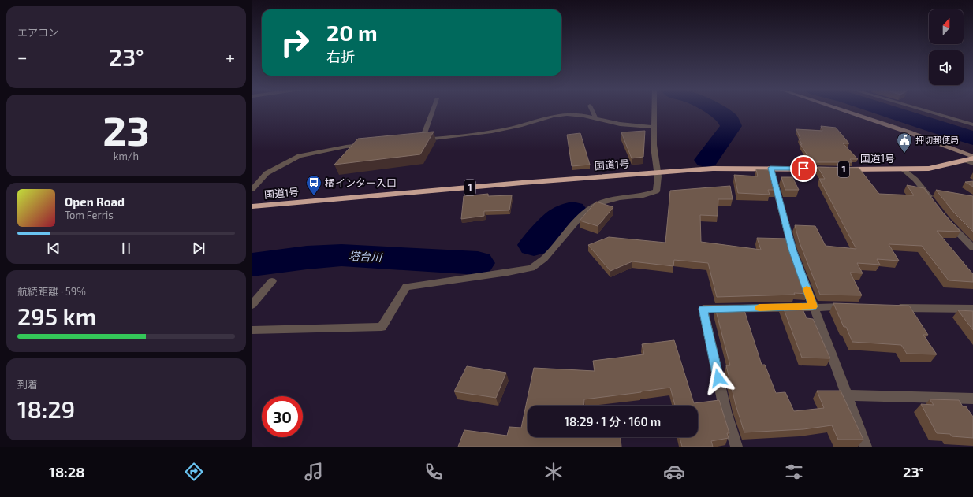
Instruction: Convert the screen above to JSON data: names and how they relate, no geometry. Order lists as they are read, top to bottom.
{
  "streets": {
    "highway": ["国道1号", "1"]
  },
  "water": ["塔台川"],
  "places": {
    "public building": ["押切郵便局"],
    "bus stop": ["橘インター入口"]
  },
  "north": "top",
  "page": {
    "tile": [
      "エアコン",
      ["23", "km/h"],
      ["航続距離 · 59%", "295 km"],
      ["到着", "18:29"]
    ],
    "turn": ["20 m", "右折"],
    "heat": ["−", "23°", "+"],
    "song": ["Open Road", "Tom Ferris"],
    "limit": "30",
    "trip": "18:29 · 1 分 · 160 m",
    "tabs": ["18:28", "23°"]
  }
}
